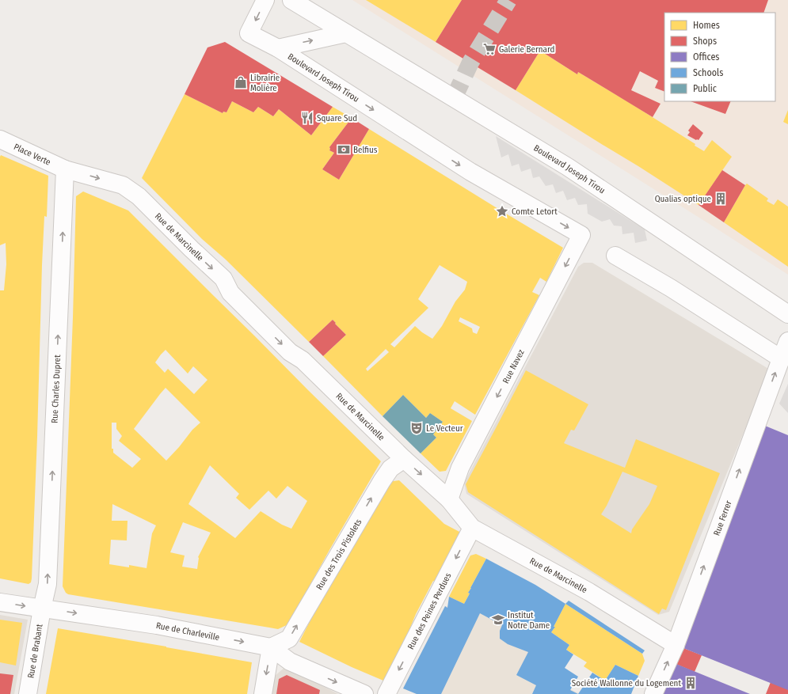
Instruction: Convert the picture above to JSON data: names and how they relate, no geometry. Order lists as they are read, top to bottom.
{
  "streets": {
    "street": [
      "Boulevard Joseph Tirou",
      "Place Verte",
      "Rue de Marcinelle",
      "Rue Navez",
      "Rue Charles Dupret",
      "Rue Ferrer",
      "Rue des Trois Pistolets",
      "Rue des Peines Perdues",
      "Rue de Charleville",
      "Rue de Brabant"
    ]
  },
  "crossings": [
    ["Boulevard Joseph Tirou", "Rue Navez"],
    ["Place Verte", "Rue de Marcinelle"],
    ["Place Verte", "Rue Charles Dupret"],
    ["Rue de Marcinelle", "Rue Navez"],
    ["Rue de Marcinelle", "Rue Charles Dupret"],
    ["Rue de Marcinelle", "Rue Ferrer"],
    ["Rue de Marcinelle", "Rue des Trois Pistolets"],
    ["Rue de Marcinelle", "Rue des Peines Perdues"],
    ["Rue Charles Dupret", "Rue de Charleville"],
    ["Rue Charles Dupret", "Rue de Brabant"],
    ["Rue des Trois Pistolets", "Rue de Charleville"],
    ["Rue de Charleville", "Rue de Brabant"]
  ],
  "one_way": [
    "Rue de Marcinelle",
    "Rue Navez",
    "Rue Charles Dupret",
    "Rue Ferrer",
    "Rue des Trois Pistolets",
    "Rue des Peines Perdues",
    "Rue de Charleville"
  ],
  "places": {
    "supermarket": ["Galerie Bernard"],
    "shop": ["Librairie Molière"],
    "restaurant": ["Square Sud"],
    "bank": ["Belfius"],
    "building": ["Qualias optique", "Société Wallonne du Logement"],
    "place": ["Comte Letort"],
    "theatre": ["Le Vecteur"],
    "school or university": ["Institut Notre Dame"]
  },
  "legend": [
    "Homes",
    "Shops",
    "Offices",
    "Schools",
    "Public"
  ]
}
